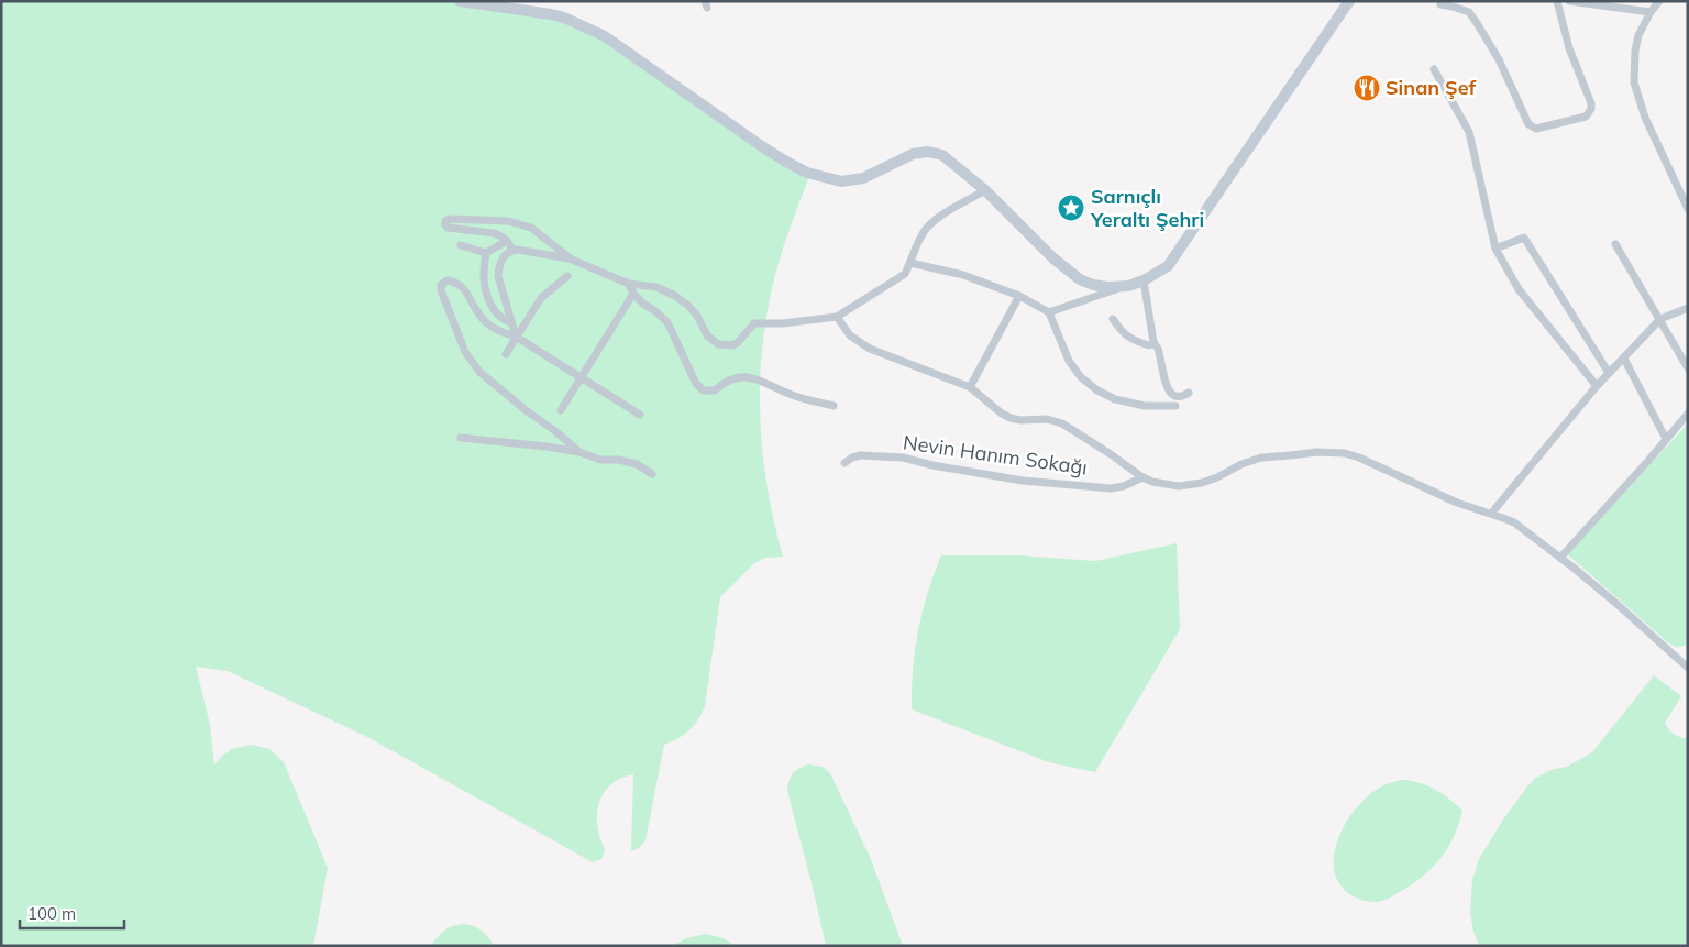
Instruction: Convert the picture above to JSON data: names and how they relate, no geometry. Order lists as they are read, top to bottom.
{
  "streets": {
    "street": ["Nevin Hanım Sokağı"]
  },
  "places": {
    "restaurant": ["Sinan Şef"],
    "place": ["Sarnıçlı Yeraltı Şehri"]
  },
  "scale_bar": "100 m"
}
